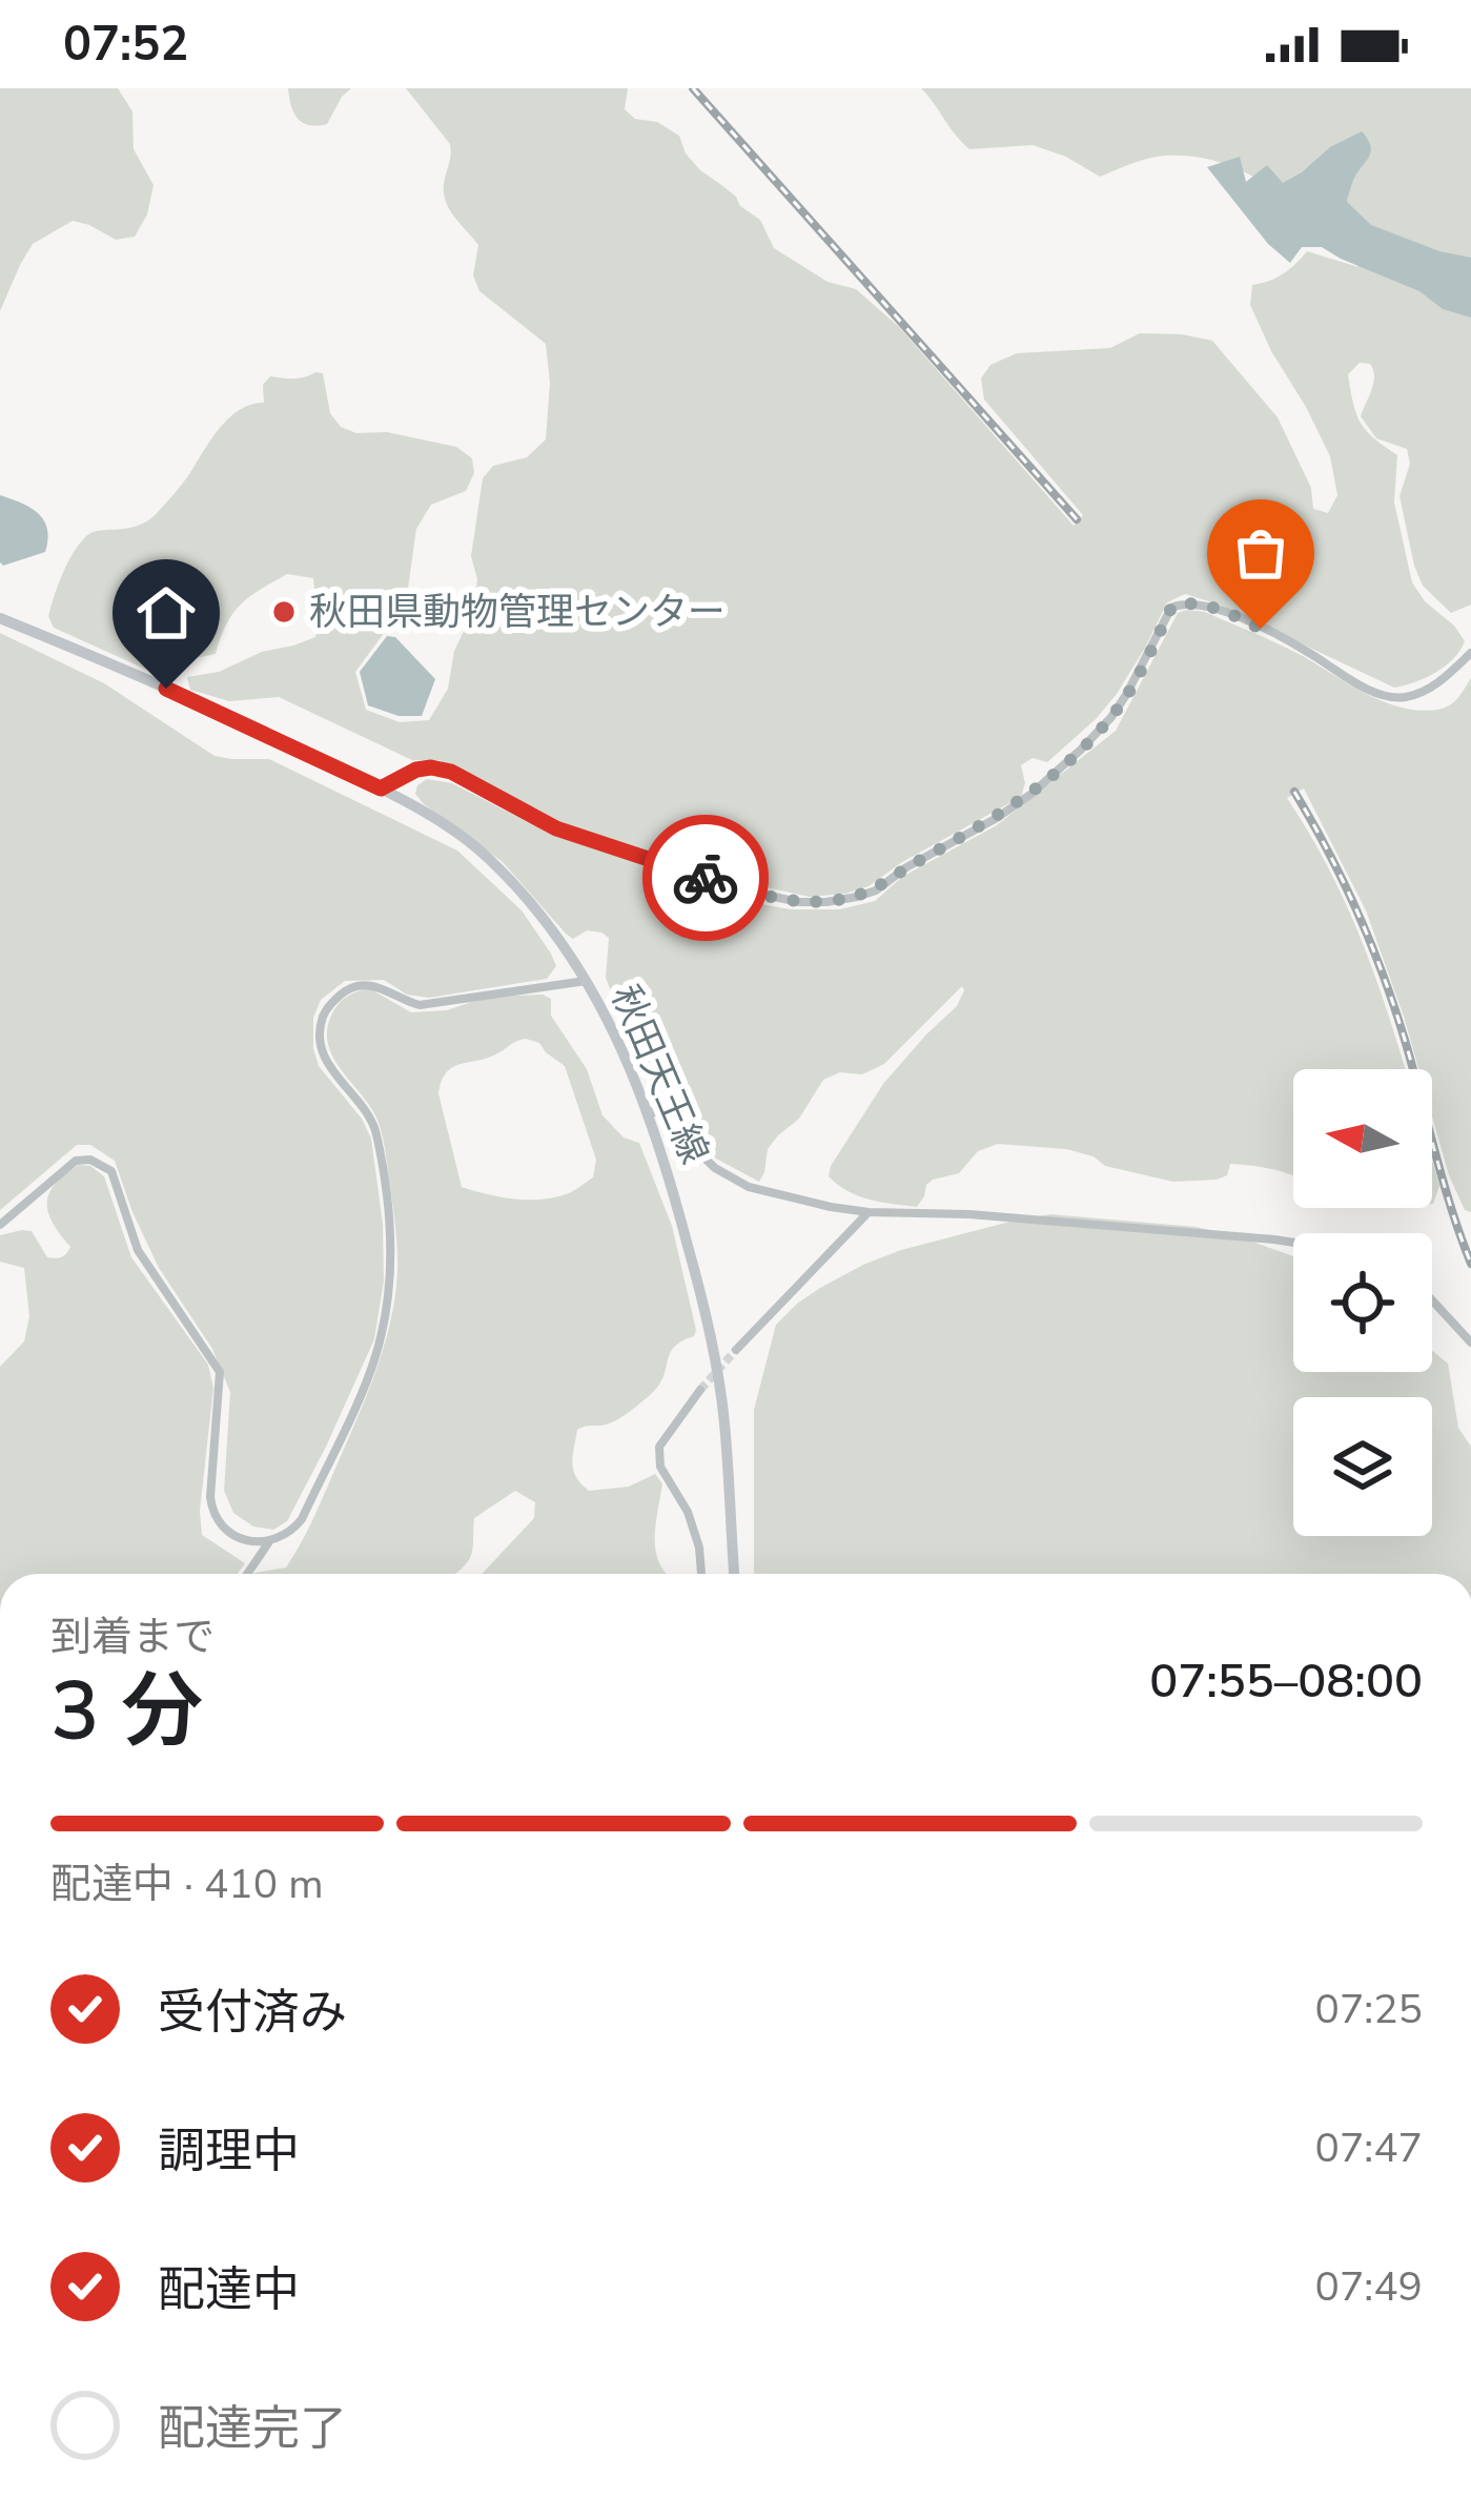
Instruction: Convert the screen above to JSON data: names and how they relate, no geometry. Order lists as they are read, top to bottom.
{
  "streets": {
    "main road": ["秋田天王線"]
  },
  "places": ["秋田県動物管理センター"],
  "north": "left",
  "page": {
    "status": "07:52",
    "heading": ["3 分", "到着まで", "07:55–08:00"],
    "bar": "配達中 · 410 m",
    "list": [
      ["受付済み", "07:25"],
      ["調理中", "07:47"],
      ["配達中", "07:49"],
      "配達完了"
    ]
  }
}
